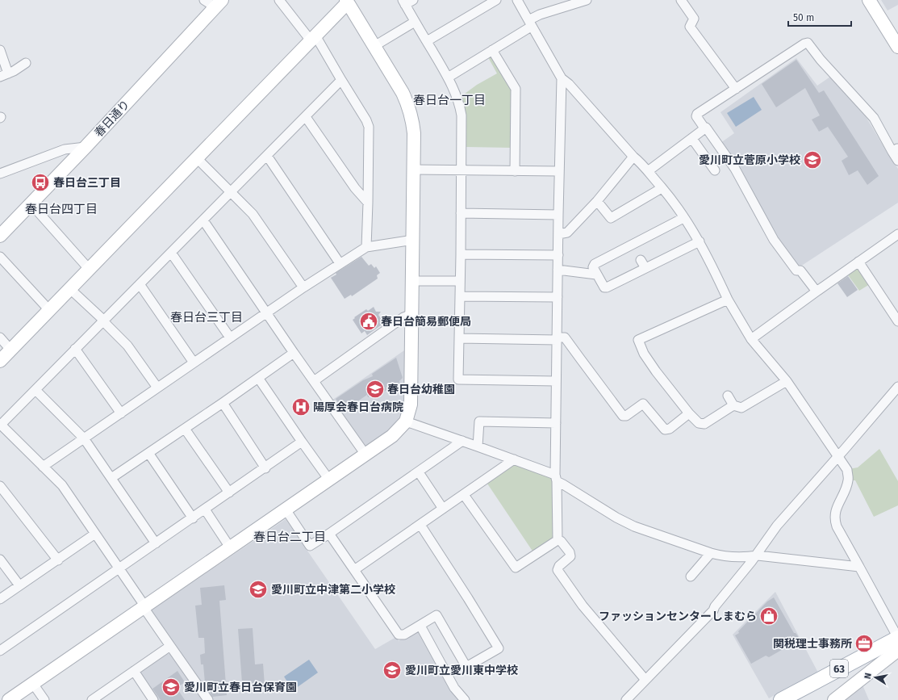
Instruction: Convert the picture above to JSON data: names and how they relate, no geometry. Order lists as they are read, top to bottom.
{
  "streets": {
    "main road": ["63"],
    "street": ["春日通り"]
  },
  "districts": [
    "春日台一丁目",
    "春日台四丁目",
    "春日台三丁目",
    "春日台二丁目"
  ],
  "places": {
    "school or university": [
      "愛川町立菅原小学校",
      "春日台幼稚園",
      "愛川町立中津第二小学校",
      "愛川町立愛川東中学校",
      "愛川町立春日台保育園"
    ],
    "bus stop": ["春日台三丁目"],
    "public building": ["春日台簡易郵便局"],
    "hospital": ["陽厚会春日台病院"],
    "shop": ["ファッションセンターしまむら"],
    "office": ["関税理士事務所"]
  },
  "scale_bar": "50 m",
  "north": "left"
}
